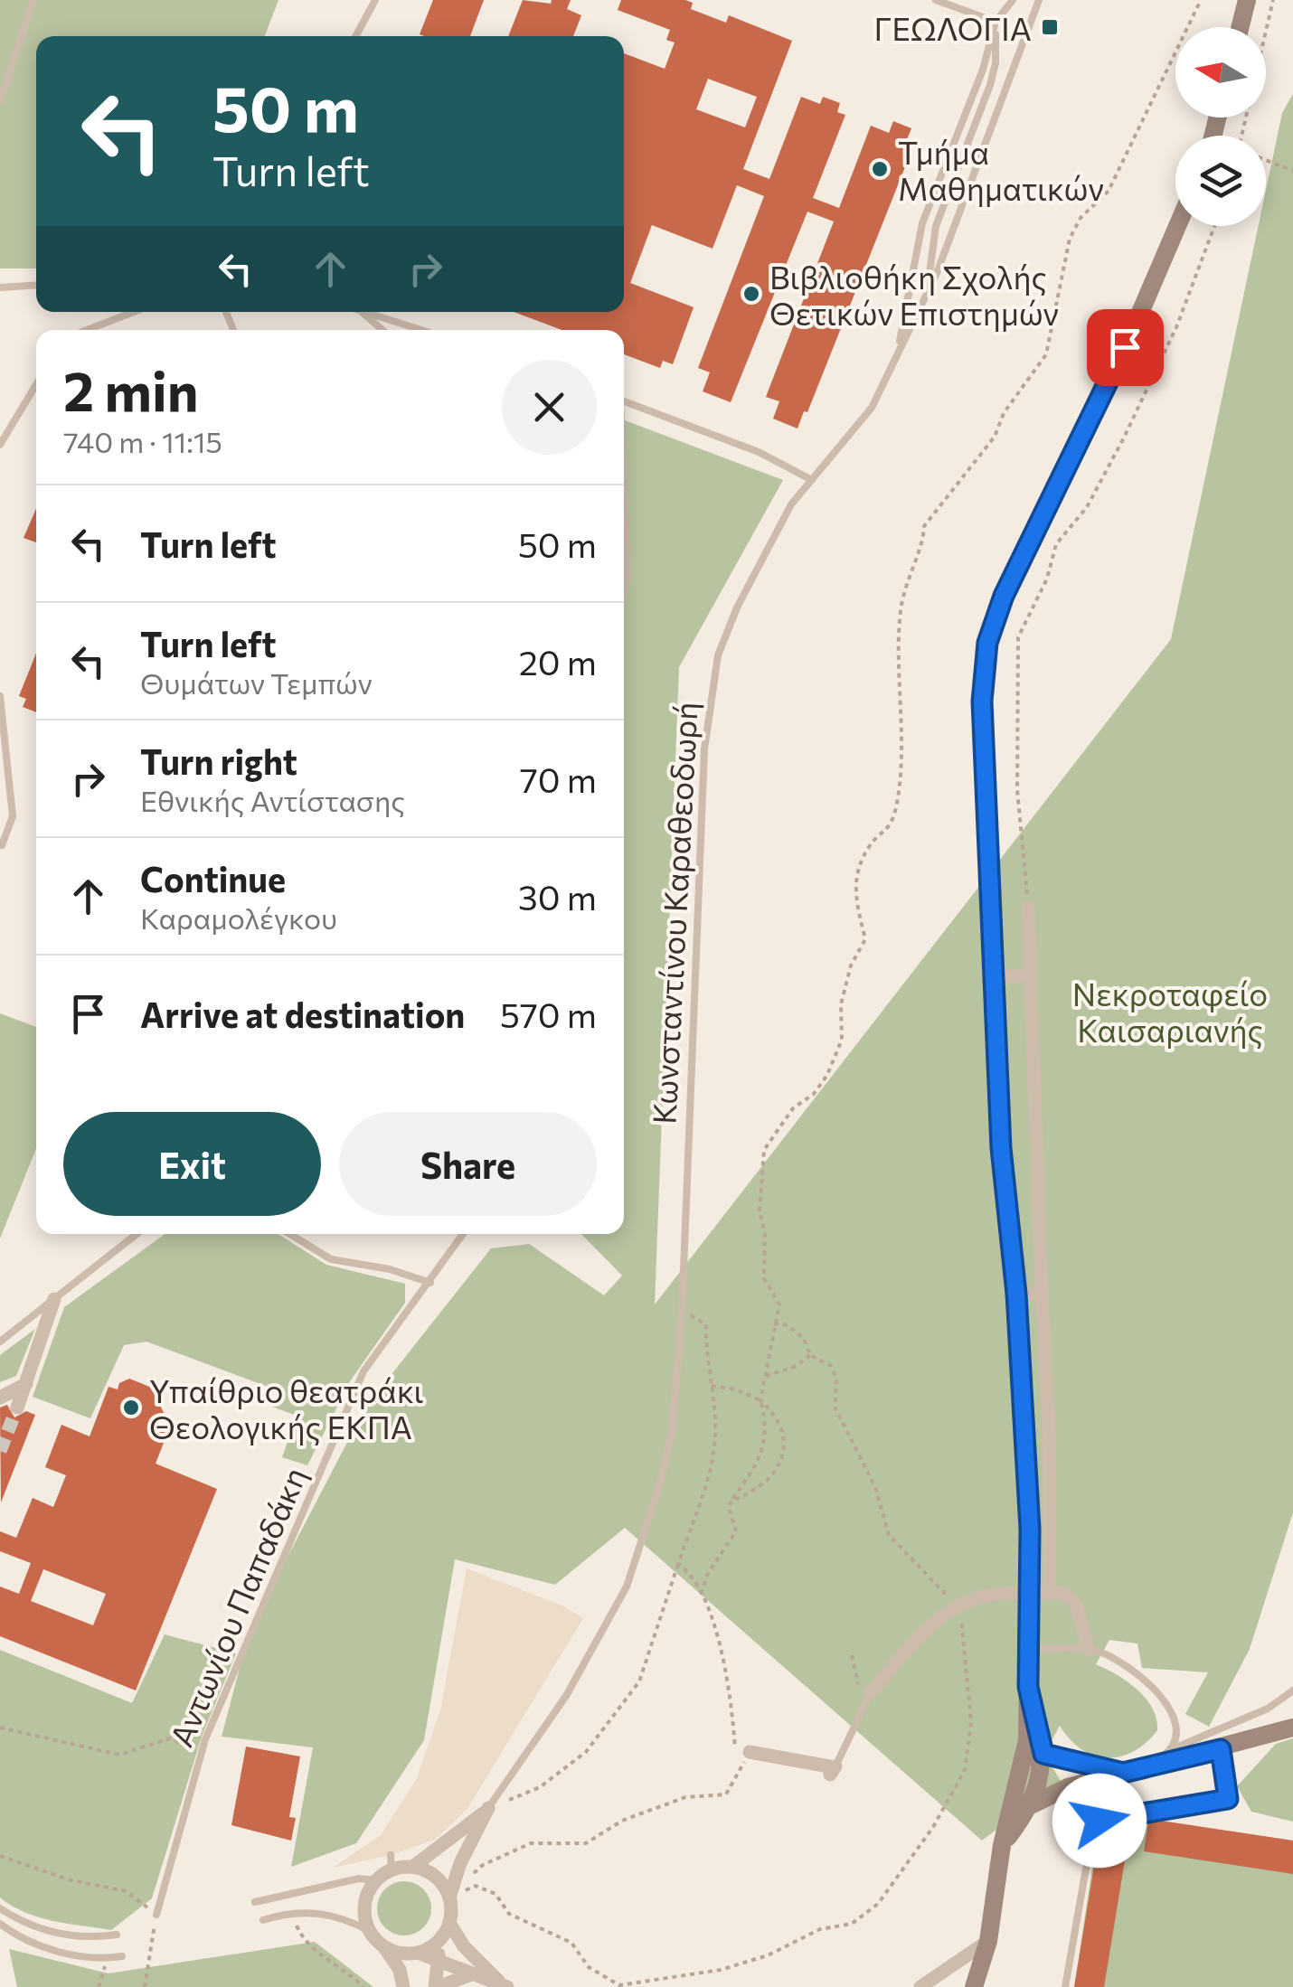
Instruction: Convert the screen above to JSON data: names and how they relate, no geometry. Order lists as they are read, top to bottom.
{
  "streets": {
    "street": ["Κωνσταντίνου Καραθεοδωρή"],
    "lane": ["Αντωνίου Παπαδάκη"]
  },
  "parks": ["Νεκροταφείο Καισαριανής"],
  "places": {
    "transit": ["ΓΕΩΛΟΓΙΑ"],
    "other": ["Τμήμα Μαθηματικών", "Βιβλιοθήκη Σχολής Θετικών Επιστημών", "Υπαίθριο θεατράκι Θεολογικής ΕΚΠΑ"]
  },
  "north": "left",
  "page": {
    "turn": ["50 m", "Turn left"],
    "heading": ["2 min", "740 m · 11:15"],
    "list": [
      {
        "name": "Turn left",
        "value": "50 m"
      },
      {
        "name": "Turn left",
        "note": "Θυμάτων Τεμπών",
        "value": "20 m"
      },
      {
        "name": "Turn right",
        "note": "Εθνικής Αντίστασης",
        "value": "70 m"
      },
      {
        "name": "Continue",
        "note": "Καραμολέγκου",
        "value": "30 m"
      },
      {
        "name": "Arrive at destination",
        "value": "570 m"
      }
    ],
    "buttons": ["Exit", "Share"]
  }
}
